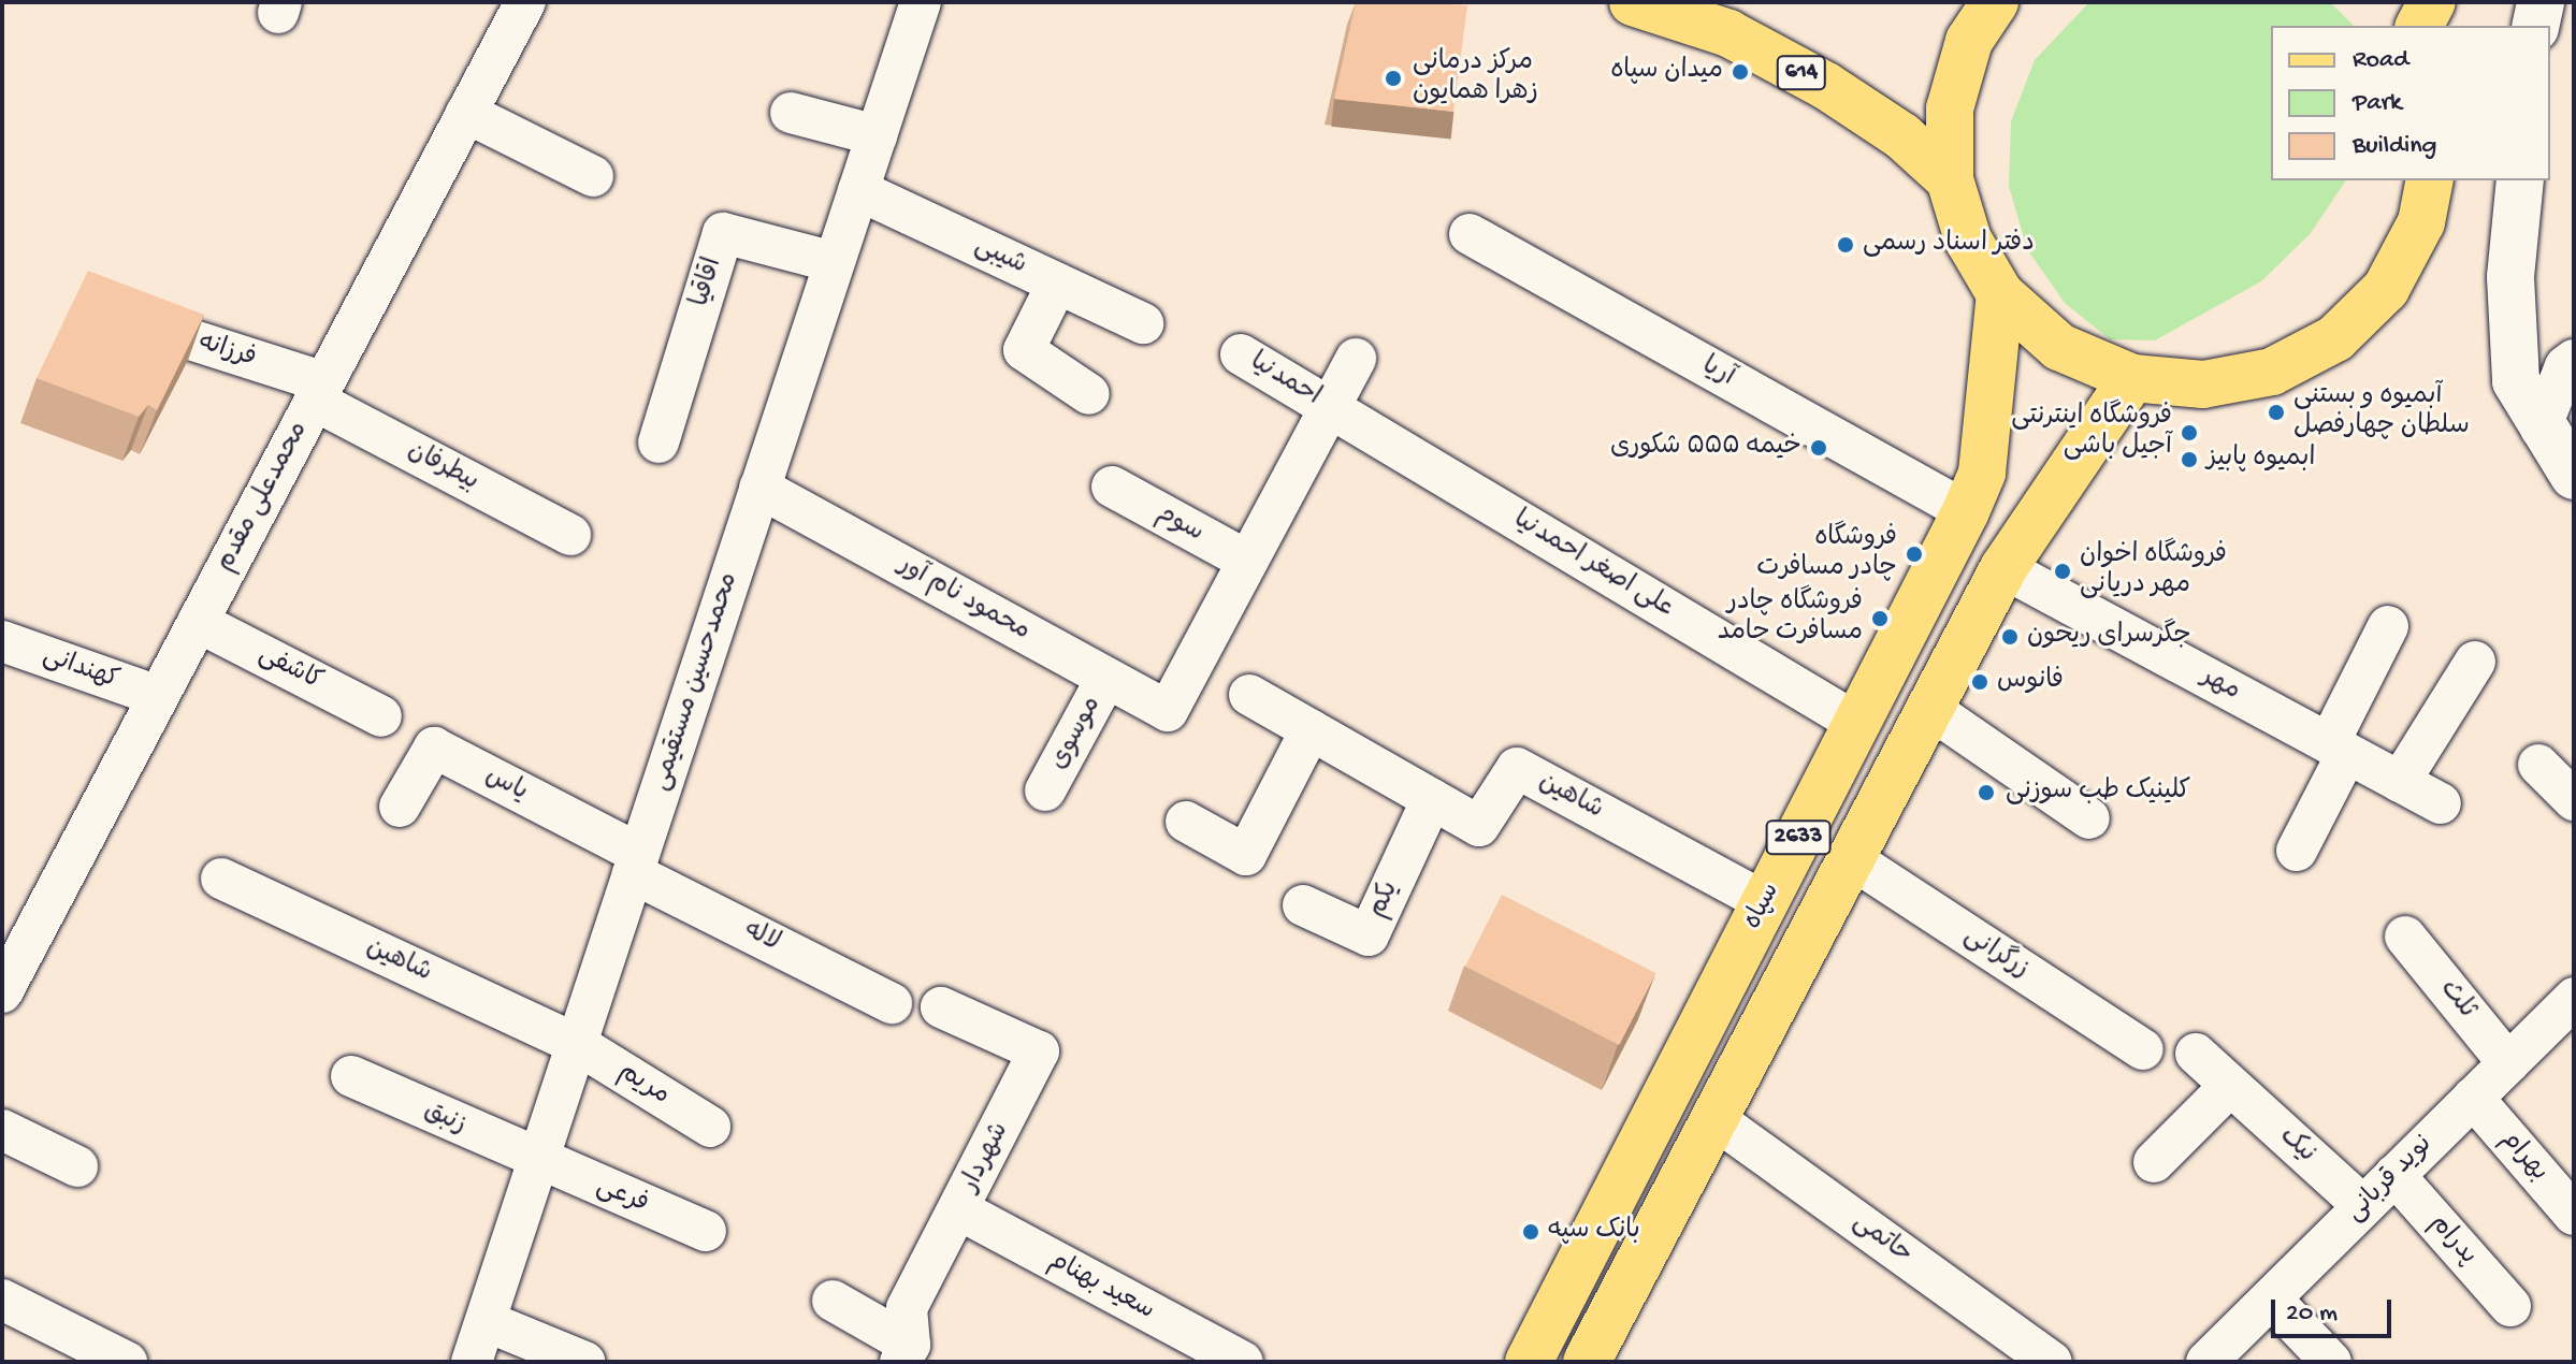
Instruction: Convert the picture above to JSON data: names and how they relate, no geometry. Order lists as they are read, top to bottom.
{
  "streets": {
    "main road": ["614", "2633", "سپاه"],
    "street": [
      "شیبی",
      "اقاقیا",
      "فرزانه",
      "آریا",
      "احمدنیا",
      "بیطرفان",
      "محمدعلی مقدم",
      "سوم",
      "علی اصغر احمدنیا",
      "محمود نام آور",
      "کهندانی",
      "کاشفی",
      "محمدحسین مستقیمی",
      "مهر",
      "موسوی",
      "یاس",
      "شاهین",
      "یکم",
      "لاله",
      "زرگرانی",
      "ثلث",
      "مریم",
      "زنبق",
      "نیک",
      "بهرام",
      "شهردار",
      "نوید قربانی",
      "فرعی",
      "حاتمی",
      "پدرام",
      "سعید بهنام"
    ]
  },
  "crossings": [
    ["شیبی", "محمدحسین مستقیمی"],
    ["اقاقیا", "محمدحسین مستقیمی"],
    ["فرزانه", "بیطرفان"],
    ["فرزانه", "محمدعلی مقدم"],
    ["آریا", "سپاه"],
    ["احمدنیا", "علی اصغر احمدنیا"],
    ["بیطرفان", "محمدعلی مقدم"],
    ["محمدعلی مقدم", "کهندانی"],
    ["محمدعلی مقدم", "کاشفی"],
    ["سوم", "محمود نام آور"],
    ["علی اصغر احمدنیا", "سپاه"],
    ["محمود نام آور", "محمدحسین مستقیمی"],
    ["محمود نام آور", "موسوی"],
    ["محمدحسین مستقیمی", "یاس"],
    ["محمدحسین مستقیمی", "شاهین"],
    ["محمدحسین مستقیمی", "لاله"],
    ["محمدحسین مستقیمی", "مریم"],
    ["محمدحسین مستقیمی", "زنبق"],
    ["محمدحسین مستقیمی", "فرعی"],
    ["مهر", "سپاه"],
    ["یاس", "لاله"],
    ["شاهین", "یکم"],
    ["شاهین", "سپاه"],
    ["شاهین", "مریم"],
    ["سپاه", "زرگرانی"],
    ["سپاه", "حاتمی"],
    ["ثلث", "نوید قربانی"],
    ["زنبق", "فرعی"],
    ["نیک", "نوید قربانی"],
    ["بهرام", "نوید قربانی"],
    ["شهردار", "سعید بهنام"],
    ["نوید قربانی", "پدرام"]
  ],
  "places": [
    "میدان سپاه",
    "مرکز درمانی زهرا همایون",
    "دفتر اسناد رسمی",
    "آبمیوه و بستنی سلطان چهارفصل",
    "فروشگاه اینترنتی آجیل باشی",
    "خیمه ۵۵۵ شکوری",
    "ابمیوه پابیز",
    "فروشگاه چادر مسافرت",
    "فروشگاه اخوان مهر دریانی",
    "فروشگاه چادر مسافرت حامد",
    "جگرسرای ریحون",
    "فانوس",
    "کلینیک طب سوزنی",
    "بانک سپه"
  ],
  "legend": ["Road", "Park", "Building"],
  "scale_bar": "20 m"
}
